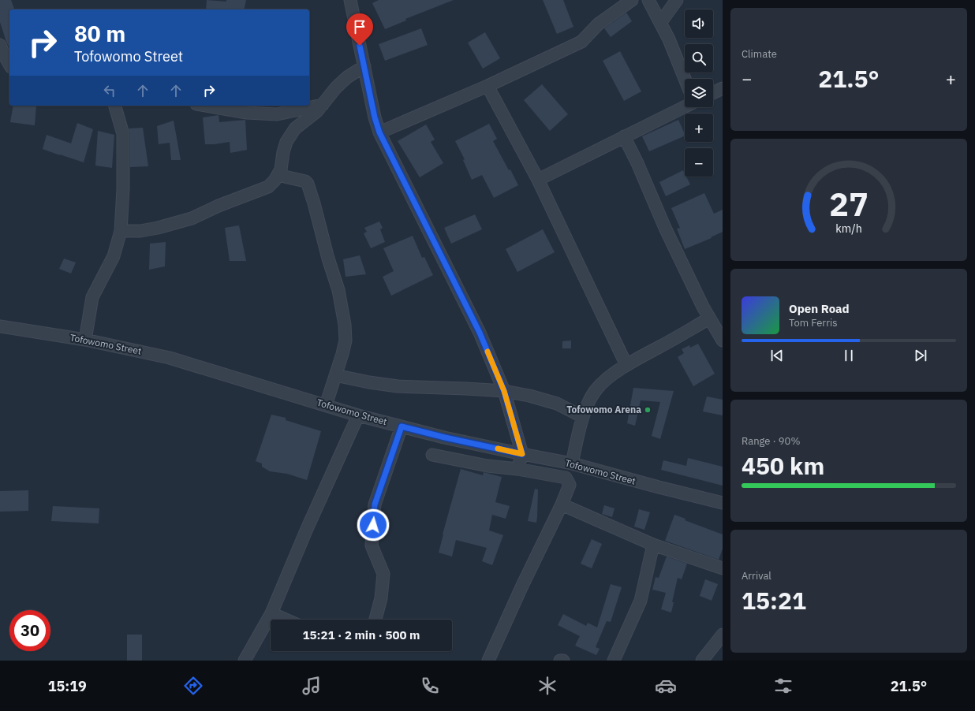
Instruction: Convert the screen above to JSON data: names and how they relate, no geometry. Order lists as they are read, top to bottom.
{
  "streets": {
    "street": ["Tofowomo Street"]
  },
  "places": ["Tofowomo Arena"],
  "page": {
    "tile": [
      "Climate",
      ["Range · 90%", "450 km"],
      ["Arrival", "15:21"]
    ],
    "map_buttons": ["+", "−"],
    "turn": ["80 m", "Tofowomo Street"],
    "heat": ["−", "21.5°", "+"],
    "song": ["Open Road", "Tom Ferris"],
    "limit": "30",
    "trip": "15:21 · 2 min · 500 m",
    "tabs": ["15:19", "21.5°"],
    "gauge": ["27", "km/h"]
  }
}
